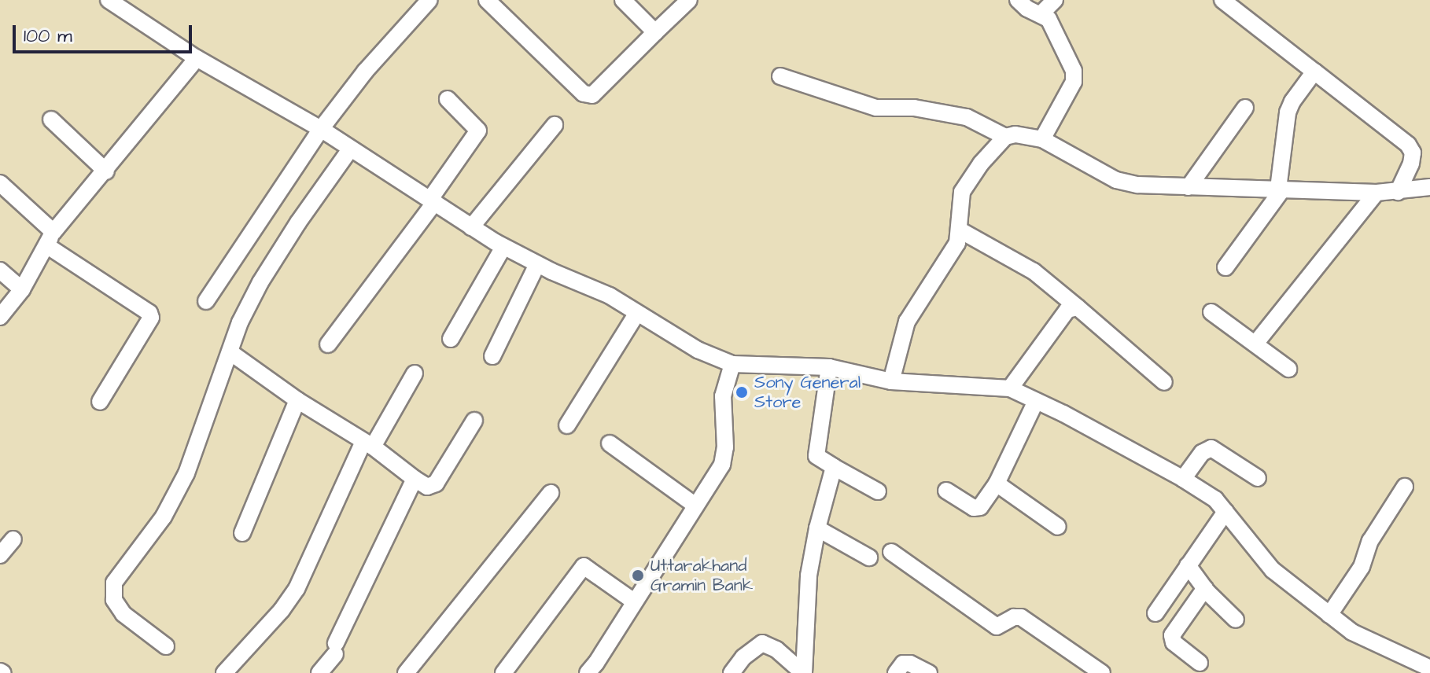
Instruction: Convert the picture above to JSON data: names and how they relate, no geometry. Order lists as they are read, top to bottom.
{
  "places": ["Sony General Store", "Uttarakhand Gramin Bank"],
  "scale_bar": "100 m"
}
